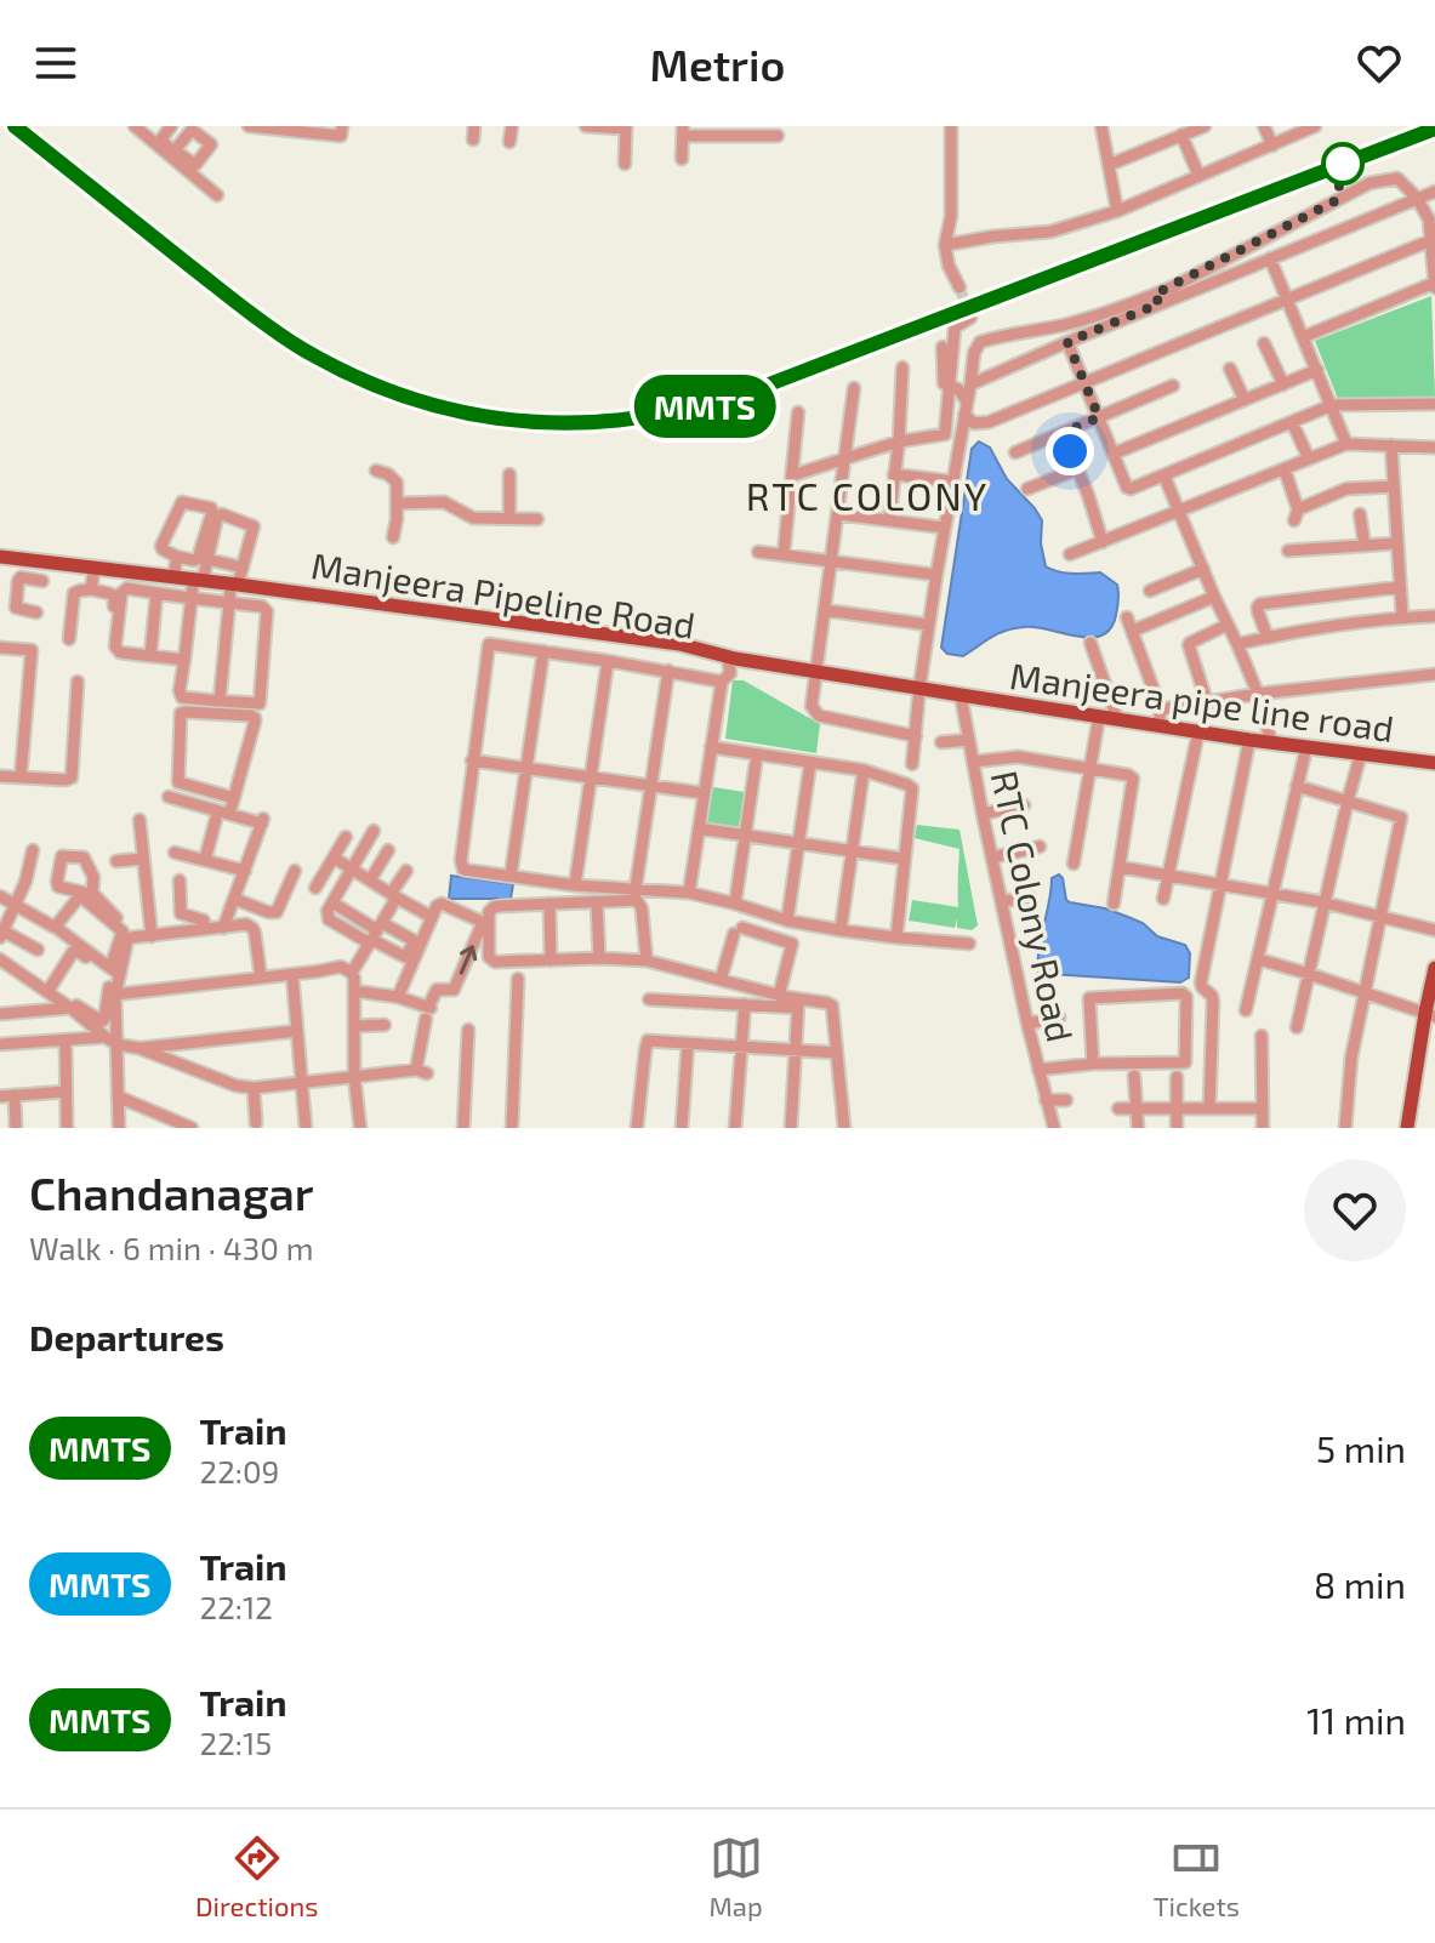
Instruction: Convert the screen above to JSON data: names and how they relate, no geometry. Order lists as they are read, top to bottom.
{
  "streets": {
    "main road": ["Manjeera Pipeline Road", "Manjeera pipe line road"],
    "street": ["RTC Colony Road"]
  },
  "crossings": [
    ["Manjeera Pipeline Road", "Manjeera pipe line road"],
    ["Manjeera pipe line road", "RTC Colony Road"]
  ],
  "districts": ["RTC COLONY"],
  "page": {
    "header": "Metrio",
    "on_map": "MMTS",
    "heading": [
      ["Chandanagar", "Walk · 6 min · 430 m"],
      "Departures"
    ],
    "list": [
      {
        "mark": "MMTS",
        "name": "Train",
        "note": "22:09",
        "value": "5 min"
      },
      {
        "mark": "MMTS",
        "name": "Train",
        "note": "22:12",
        "value": "8 min"
      },
      {
        "mark": "MMTS",
        "name": "Train",
        "note": "22:15",
        "value": "11 min"
      }
    ],
    "tabs": ["Directions", "Map", "Tickets"]
  }
}
